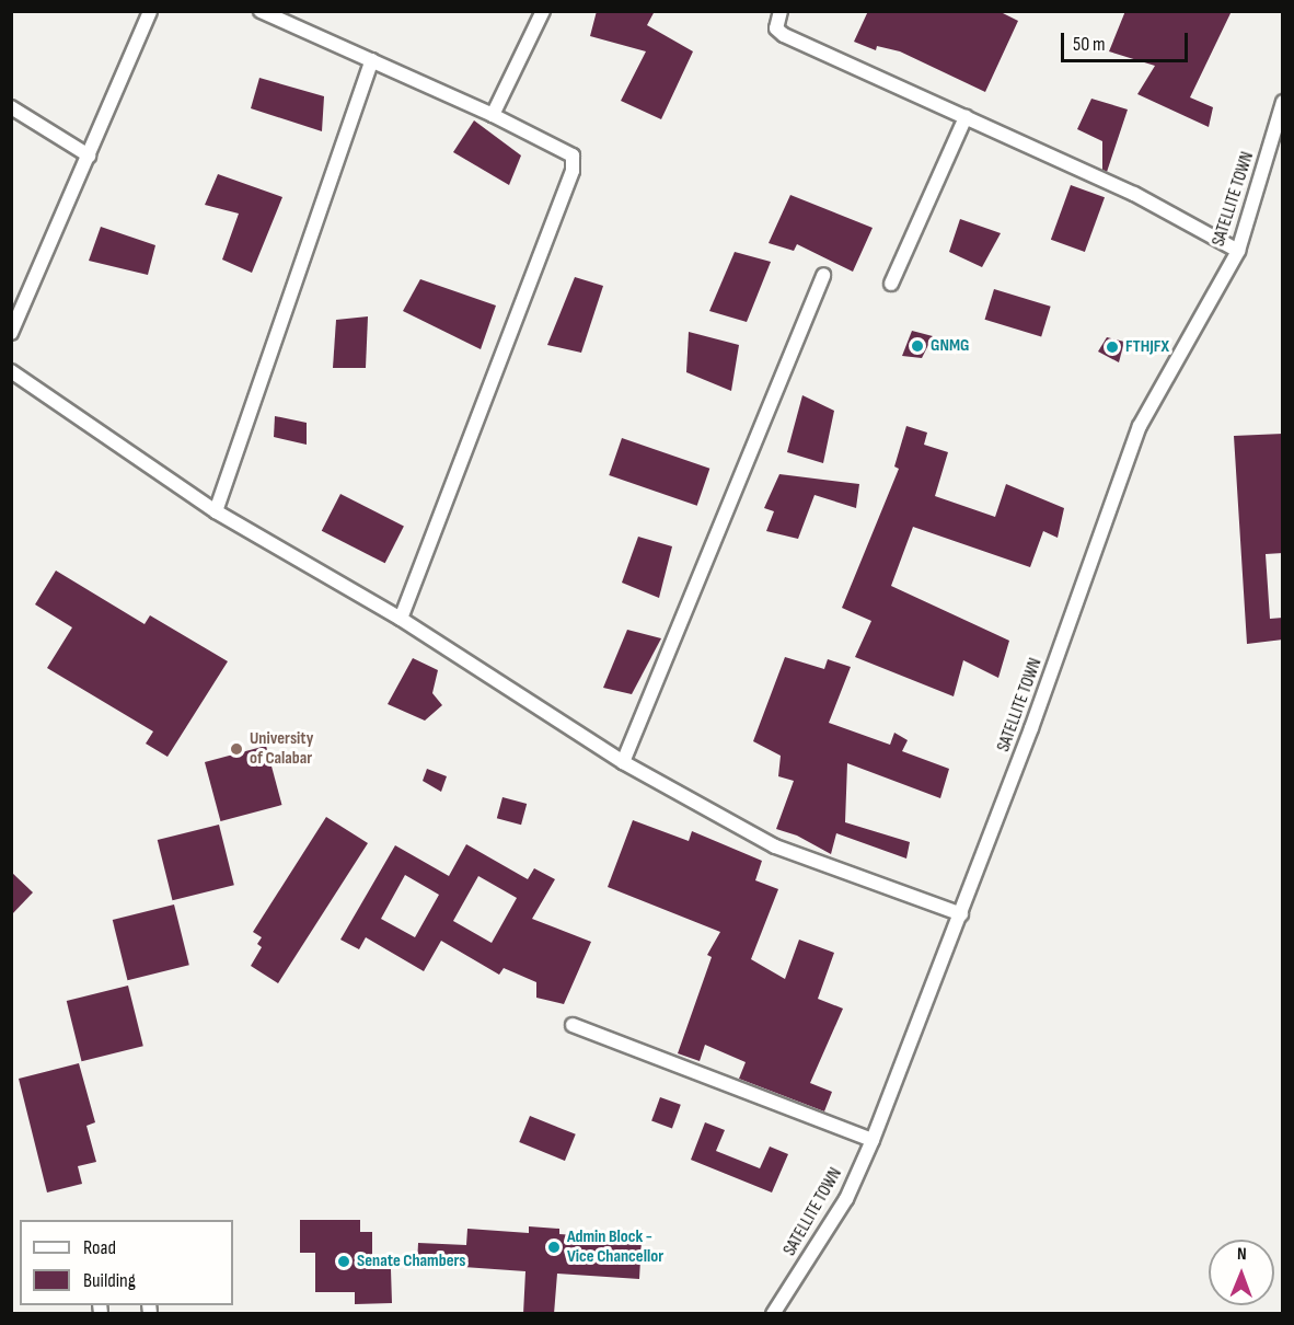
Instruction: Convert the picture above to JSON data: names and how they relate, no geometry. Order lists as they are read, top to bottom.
{
  "streets": {
    "street": ["SATELLITE TOWN"]
  },
  "places": [
    "GNMG",
    "FTHJFX",
    "University of Calabar",
    "Admin Block - Vice Chancellor",
    "Senate Chambers"
  ],
  "legend": ["Road", "Building"],
  "scale_bar": "50 m",
  "north": "top"
}
